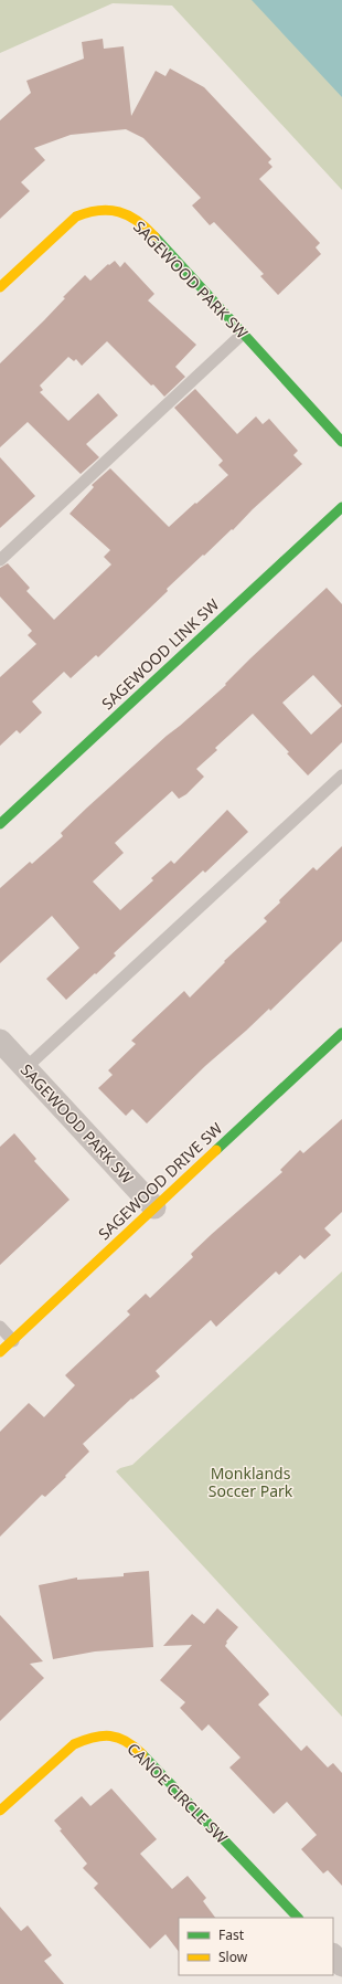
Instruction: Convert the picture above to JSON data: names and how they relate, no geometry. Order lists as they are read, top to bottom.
{
  "streets": {
    "street": [
      "SAGEWOOD PARK SW",
      "SAGEWOOD LINK SW",
      "SAGEWOOD DRIVE SW",
      "CANOE CIRCLE SW"
    ]
  },
  "crossings": [
    ["SAGEWOOD PARK SW", "SAGEWOOD DRIVE SW"]
  ],
  "parks": ["Monklands Soccer Park"],
  "legend": ["Fast", "Slow"]
}
